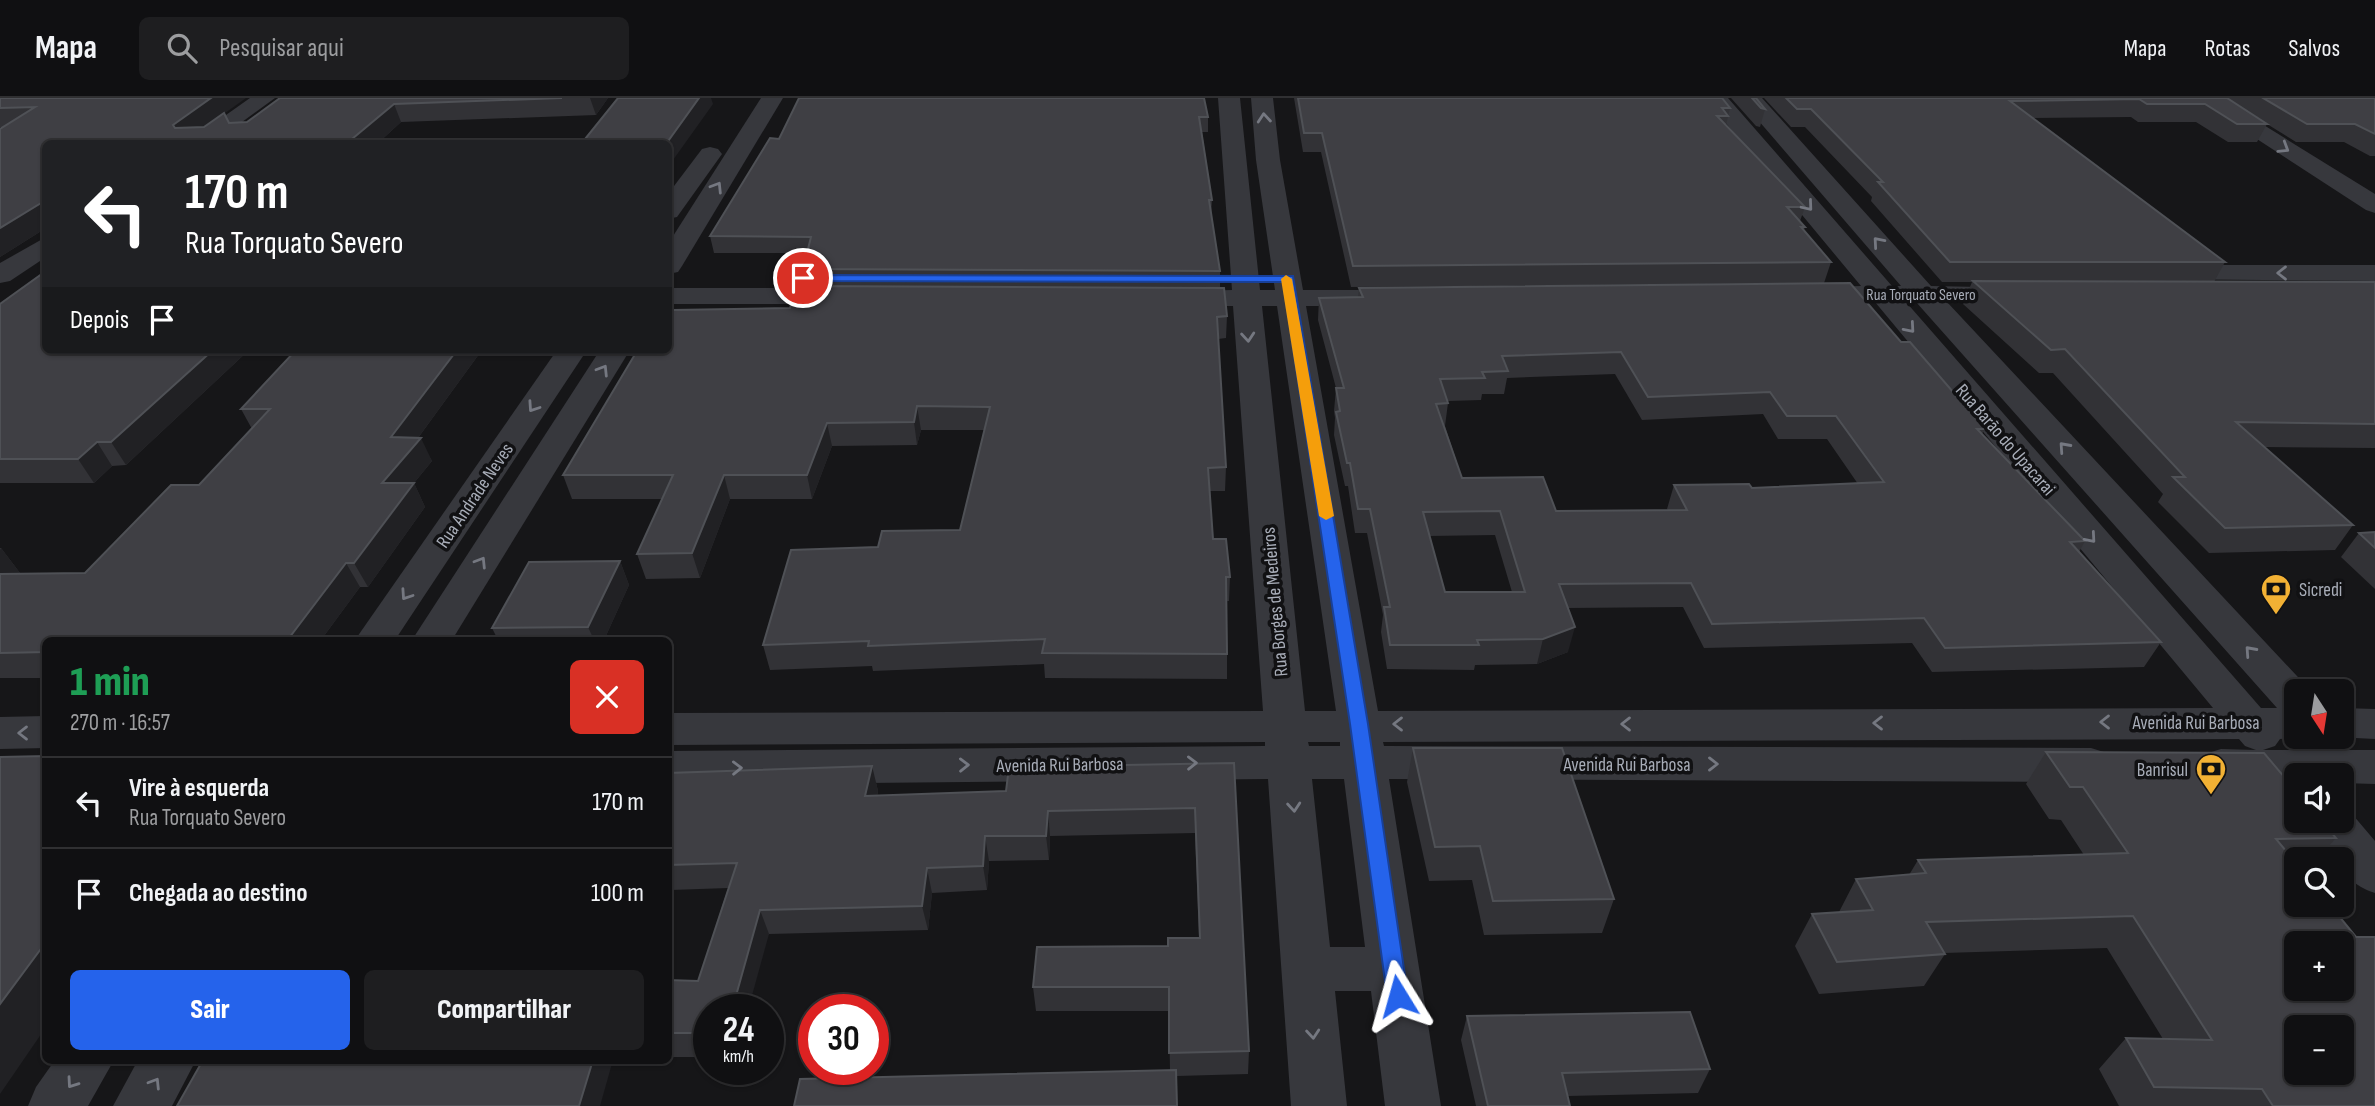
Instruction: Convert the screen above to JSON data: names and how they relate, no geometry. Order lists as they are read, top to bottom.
{
  "streets": {
    "street": [
      "Rua Torquato Severo",
      "Rua Barão do Upacarai",
      "Rua Andrade Neves",
      "Rua Borges de Medeiros",
      "Avenida Rui Barbosa"
    ]
  },
  "crossings": [
    ["Rua Torquato Severo", "Rua Barão do Upacarai"],
    ["Rua Barão do Upacarai", "Avenida Rui Barbosa"],
    ["Rua Borges de Medeiros", "Avenida Rui Barbosa"]
  ],
  "places": {
    "bank": ["Sicredi", "Banrisul"]
  },
  "north": "bottom",
  "page": {
    "header": "Mapa",
    "search": "Pesquisar aqui",
    "nav": ["Mapa", "Rotas", "Salvos"],
    "turn": ["170 m", "Rua Torquato Severo"],
    "then": "Depois",
    "heading": ["1 min", "270 m · 16:57"],
    "map_buttons": ["+", "−"],
    "list": [
      {
        "name": "Vire à esquerda",
        "note": "Rua Torquato Severo",
        "value": "170 m"
      },
      {
        "name": "Chegada ao destino",
        "value": "100 m"
      }
    ],
    "buttons": ["Sair", "Compartilhar"],
    "speed": "24 km/h",
    "limit": "30"
  }
}
